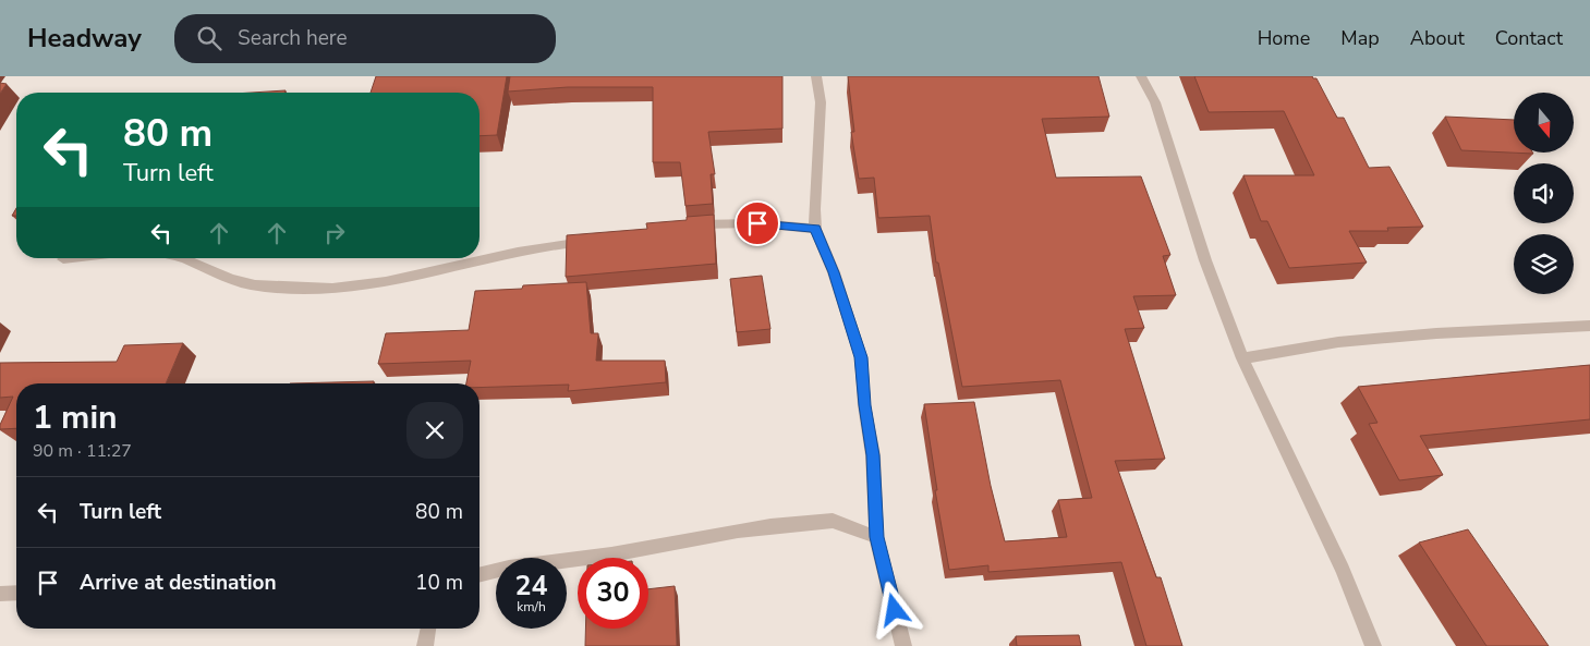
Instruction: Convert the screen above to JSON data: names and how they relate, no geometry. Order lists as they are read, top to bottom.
{
  "north": "bottom",
  "page": {
    "header": "Headway",
    "search": "Search here",
    "nav": [
      "Home",
      "Map",
      "About",
      "Contact"
    ],
    "turn": ["80 m", "Turn left"],
    "heading": ["1 min", "90 m · 11:27"],
    "list": [
      {
        "name": "Turn left",
        "value": "80 m"
      },
      {
        "name": "Arrive at destination",
        "value": "10 m"
      }
    ],
    "speed": "24 km/h",
    "limit": "30"
  }
}
